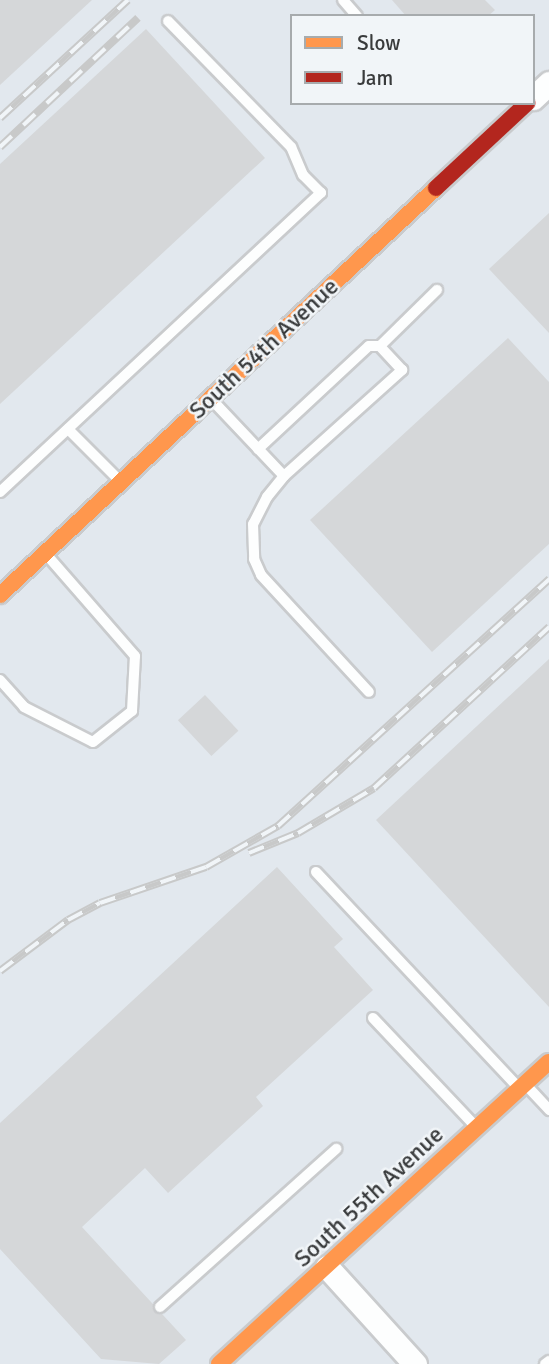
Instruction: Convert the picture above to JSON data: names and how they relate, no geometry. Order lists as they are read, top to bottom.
{
  "streets": {
    "street": ["South 54th Avenue", "South 55th Avenue"]
  },
  "legend": ["Slow", "Jam"]
}
